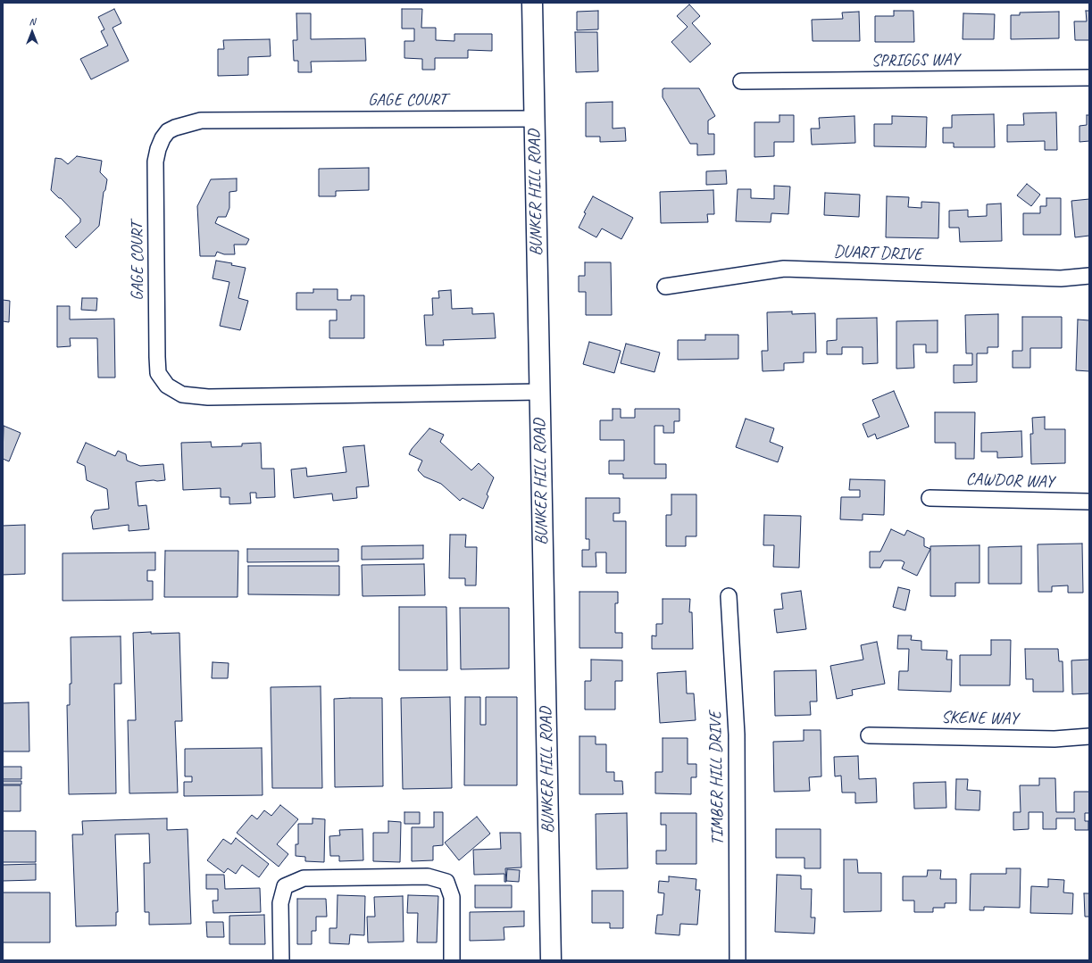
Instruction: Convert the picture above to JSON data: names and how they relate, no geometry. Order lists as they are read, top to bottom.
{
  "streets": {
    "street": [
      "SPRIGGS WAY",
      "GAGE COURT",
      "BUNKER HILL ROAD",
      "DUART DRIVE",
      "CAWDOR WAY",
      "SKENE WAY",
      "TIMBER HILL DRIVE"
    ]
  },
  "crossings": [
    ["GAGE COURT", "BUNKER HILL ROAD"]
  ],
  "north": "top"
}
